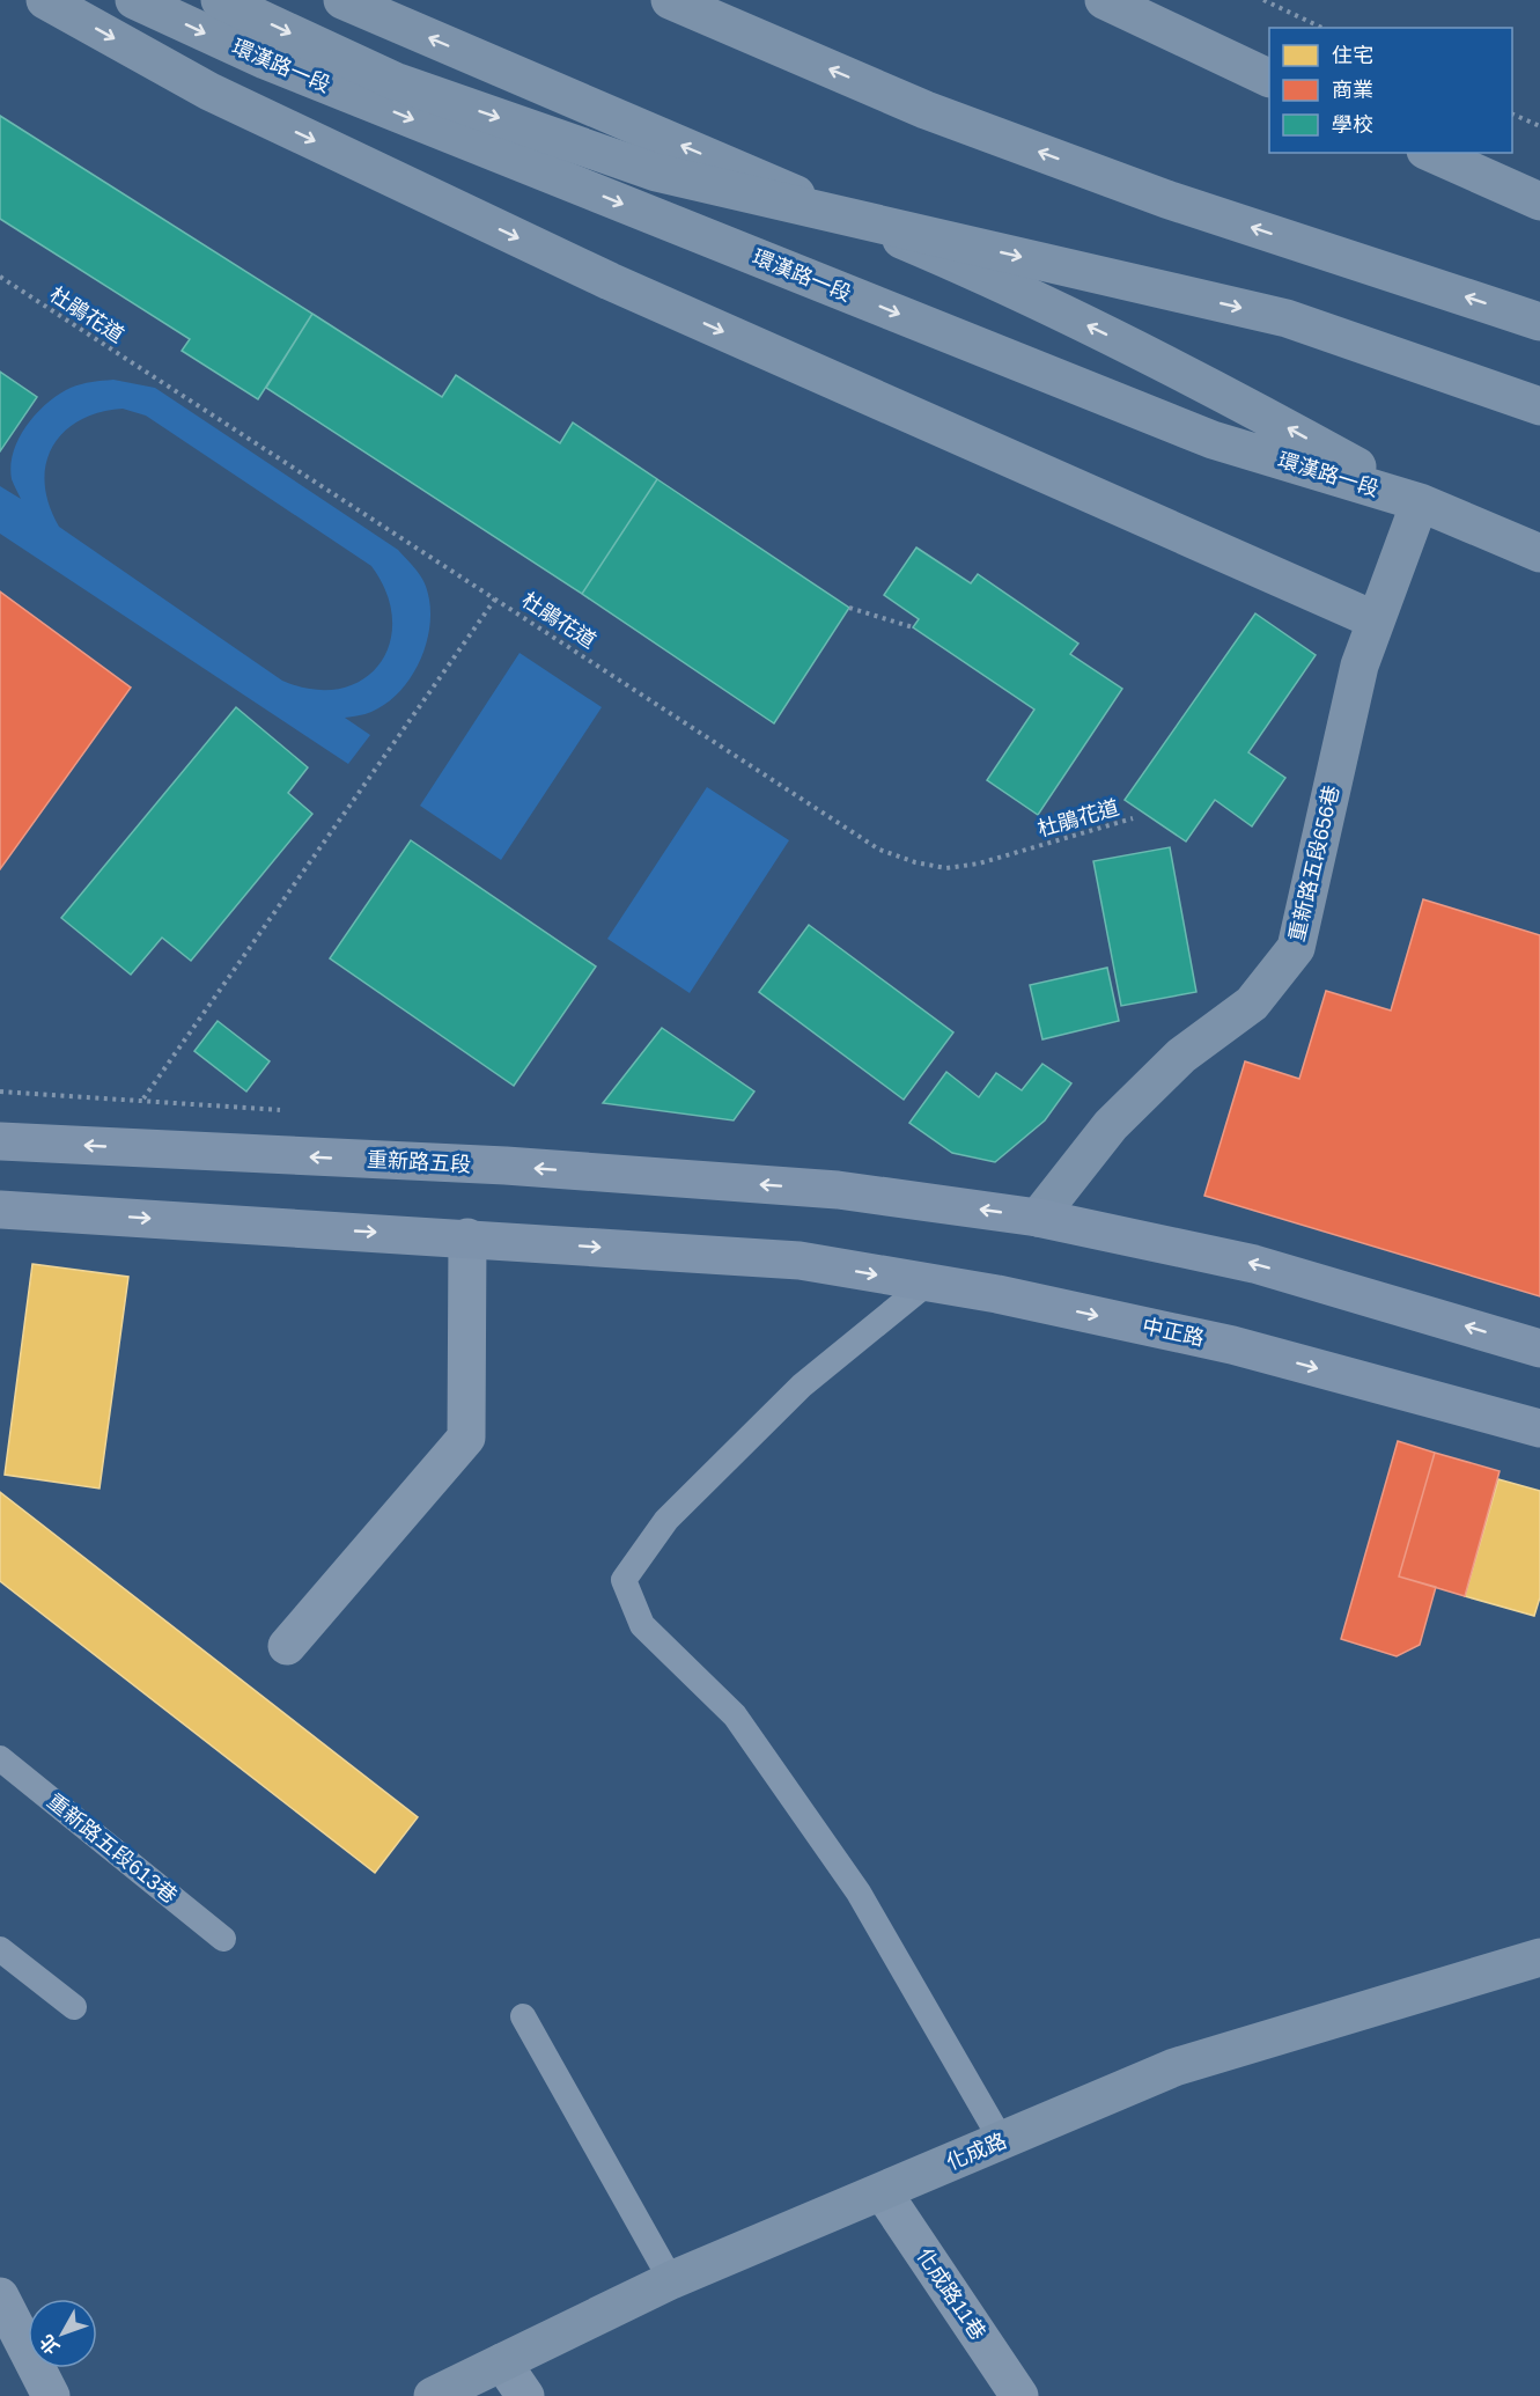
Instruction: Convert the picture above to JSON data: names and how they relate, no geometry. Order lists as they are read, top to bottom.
{
  "streets": {
    "main road": ["重新路五段", "中正路"],
    "street": [
      "環漢路一段",
      "重新路五段656巷",
      "化成路",
      "化成路11巷"
    ],
    "lane": ["重新路五段613巷"],
    "path": ["杜鵑花道"]
  },
  "crossings": [
    ["環漢路一段", "重新路五段656巷"],
    ["重新路五段656巷", "重新路五段"],
    ["化成路", "化成路11巷"]
  ],
  "legend": ["住宅", "商業", "學校"],
  "north": "bottom left"
}
